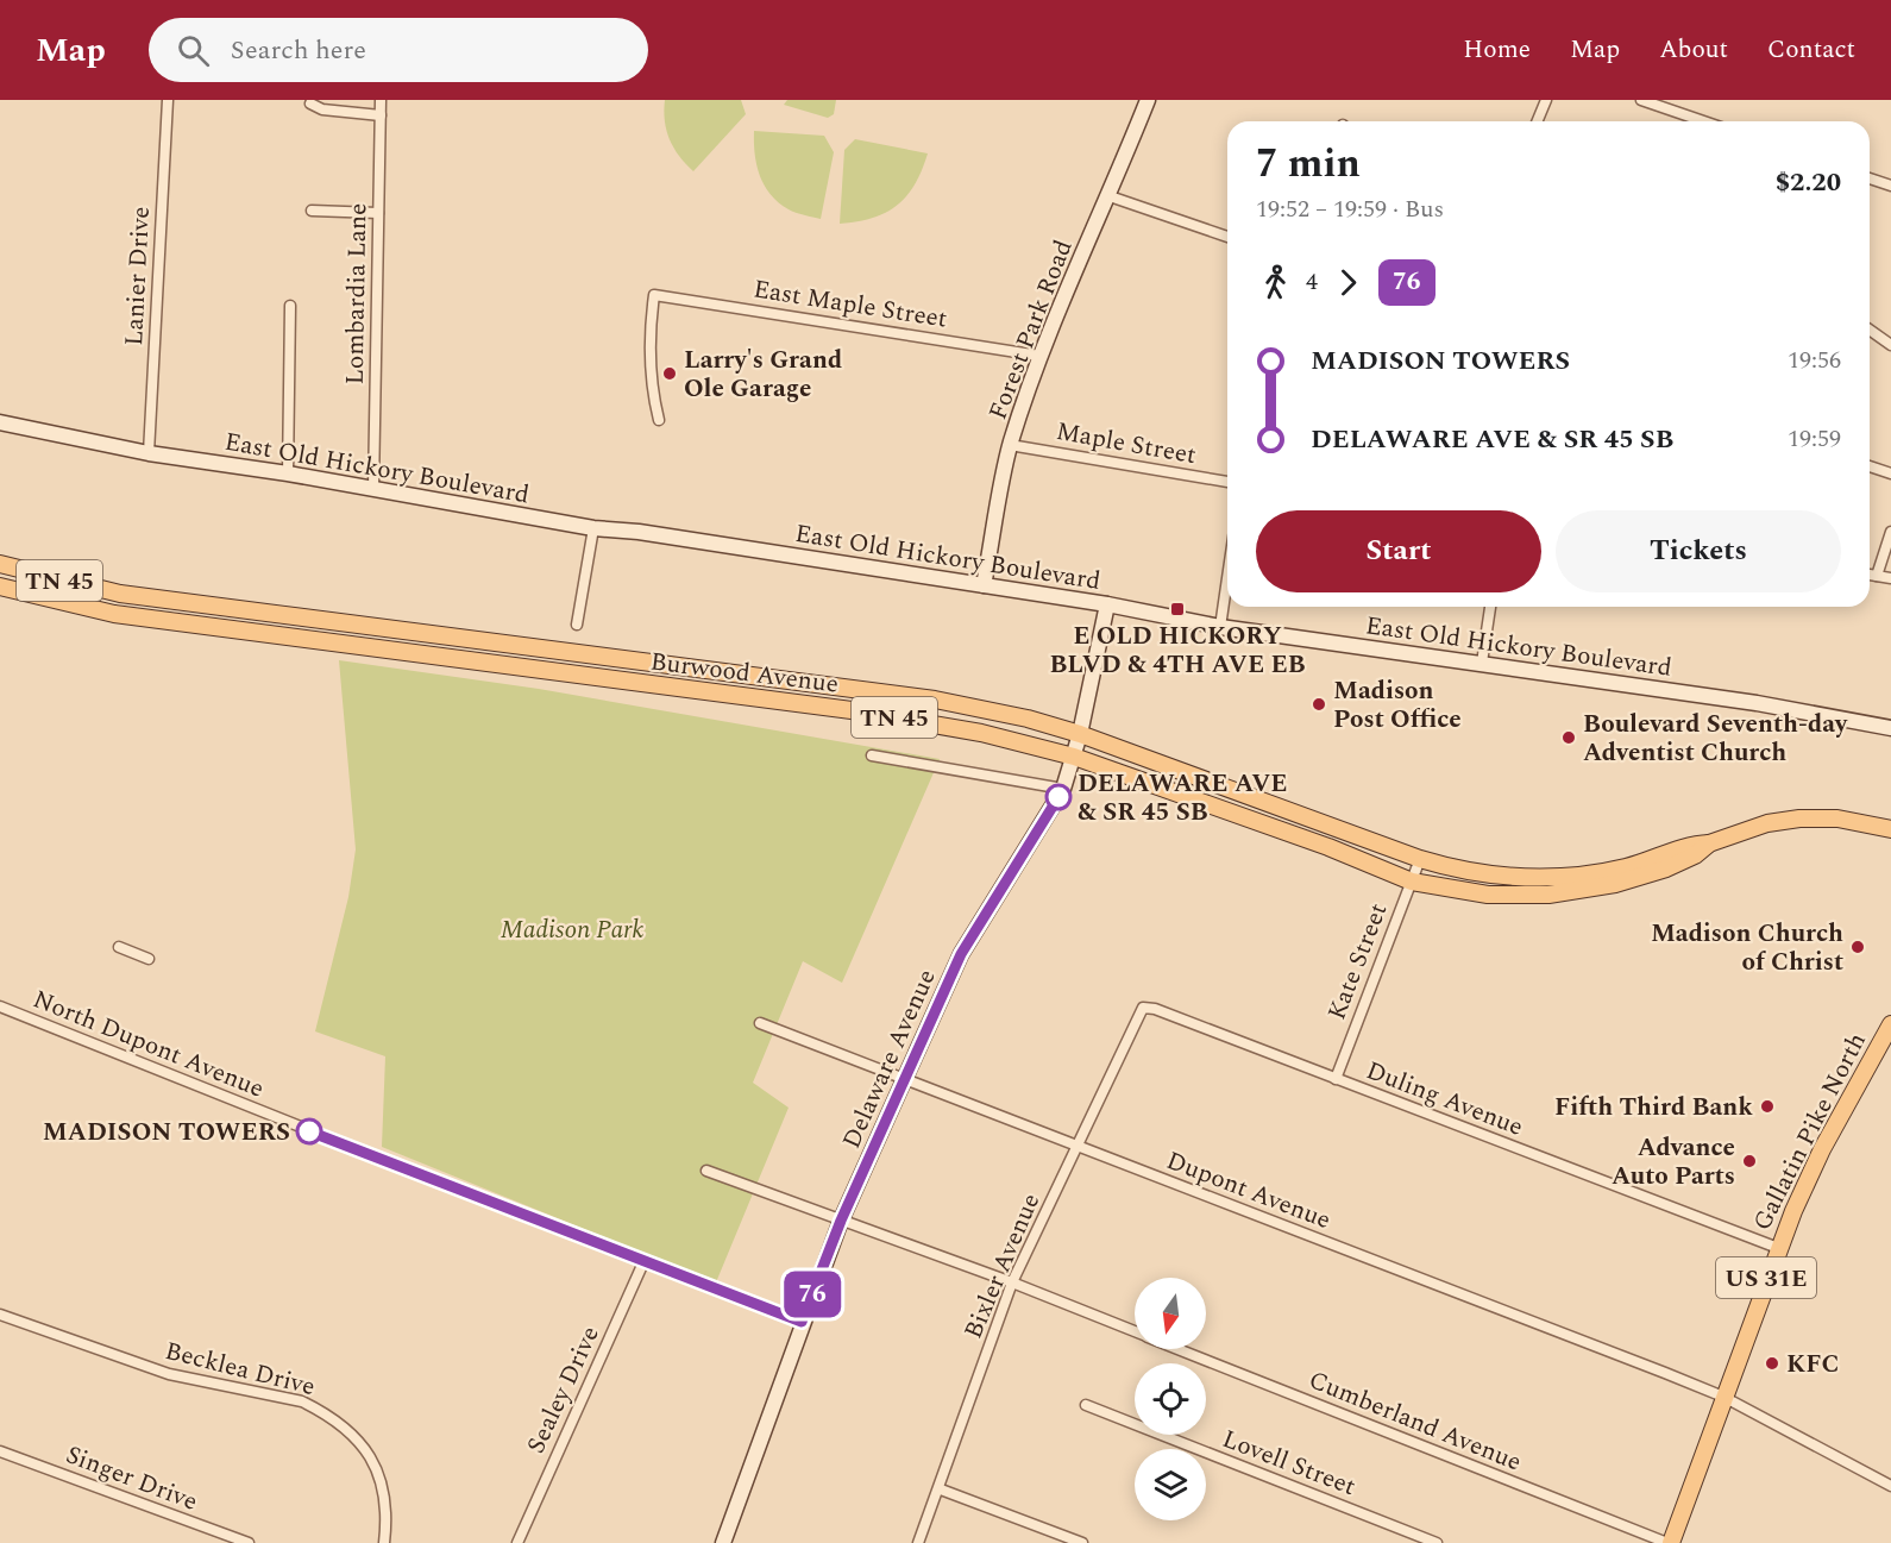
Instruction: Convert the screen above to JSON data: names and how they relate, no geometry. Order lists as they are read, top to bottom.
{
  "streets": {
    "main road": [
      "TN 45",
      "Burwood Avenue",
      "Gallatin Pike North",
      "US 31E"
    ],
    "street": [
      "Lanier Drive",
      "Lombardia Lane",
      "East Maple Street",
      "Forest Park Road",
      "Maple Street",
      "East Old Hickory Boulevard",
      "Kate Street",
      "North Dupont Avenue",
      "Delaware Avenue",
      "Duling Avenue",
      "Dupont Avenue",
      "Bixler Avenue",
      "Becklea Drive",
      "Sealey Drive",
      "Cumberland Avenue",
      "Lovell Street",
      "Singer Drive"
    ]
  },
  "crossings": [
    ["Lanier Drive", "East Old Hickory Boulevard"],
    ["Lombardia Lane", "East Old Hickory Boulevard"],
    ["East Maple Street", "Forest Park Road"],
    ["Forest Park Road", "Maple Street"],
    ["Forest Park Road", "East Old Hickory Boulevard"],
    ["East Old Hickory Boulevard", "Delaware Avenue"],
    ["Burwood Avenue", "Kate Street"],
    ["Burwood Avenue", "Delaware Avenue"],
    ["Kate Street", "Duling Avenue"],
    ["North Dupont Avenue", "Delaware Avenue"],
    ["North Dupont Avenue", "Sealey Drive"],
    ["Delaware Avenue", "Dupont Avenue"],
    ["Delaware Avenue", "Cumberland Avenue"],
    ["Duling Avenue", "Gallatin Pike North"],
    ["Duling Avenue", "Bixler Avenue"],
    ["Gallatin Pike North", "Dupont Avenue"],
    ["Gallatin Pike North", "Cumberland Avenue"],
    ["Dupont Avenue", "Bixler Avenue"],
    ["Bixler Avenue", "Cumberland Avenue"]
  ],
  "parks": ["Madison Park"],
  "places": {
    "other": [
      "Larry's Grand Ole Garage",
      "Madison Post Office",
      "Boulevard Seventh-day Adventist Church",
      "DELAWARE AVE & SR 45 SB",
      "Madison Church of Christ",
      "Fifth Third Bank",
      "MADISON TOWERS",
      "Advance Auto Parts",
      "KFC"
    ],
    "transit": ["E OLD HICKORY BLVD & 4TH AVE EB"]
  },
  "lines": ["bus line 76"],
  "north": "bottom",
  "page": {
    "header": "Map",
    "search": "Search here",
    "nav": [
      "Home",
      "Map",
      "About",
      "Contact"
    ],
    "on_map": "76",
    "heading": ["7 min", "19:52 – 19:59 · Bus", "$2.20"],
    "legs": ["4", "76"],
    "list": [
      {
        "name": "MADISON TOWERS",
        "value": "19:56"
      },
      {
        "name": "DELAWARE AVE & SR 45 SB",
        "value": "19:59"
      }
    ],
    "buttons": ["Start", "Tickets"]
  }
}
